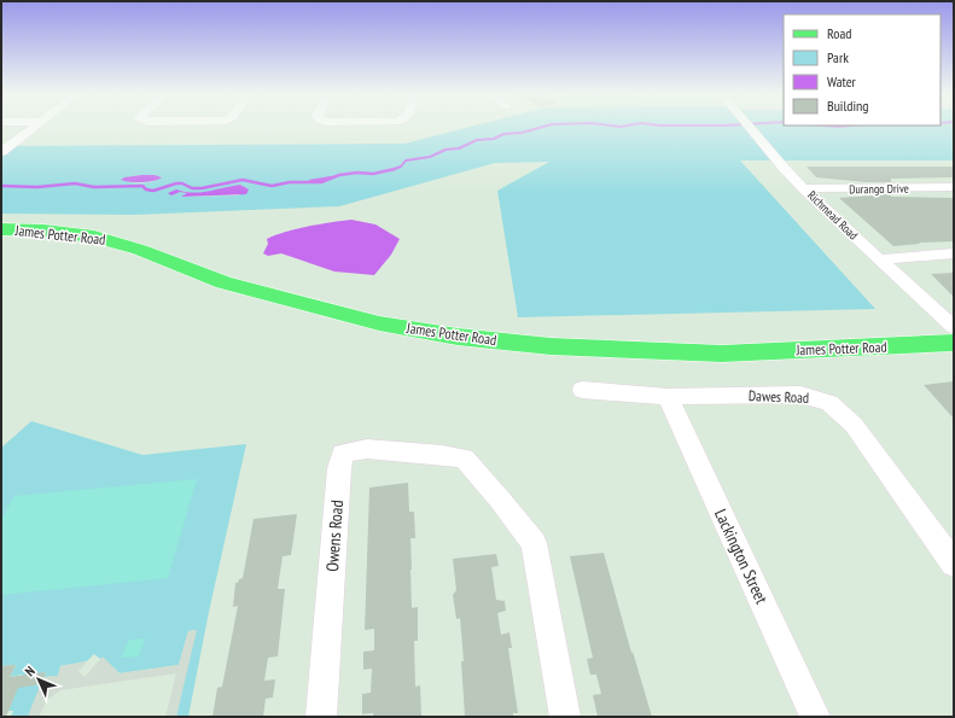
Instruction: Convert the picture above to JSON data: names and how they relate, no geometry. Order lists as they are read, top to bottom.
{
  "streets": {
    "main road": ["James Potter Road"],
    "street": [
      "Durango Drive",
      "Richmead Road",
      "Dawes Road",
      "Owens Road",
      "Lackington Street"
    ]
  },
  "crossings": [
    ["Durango Drive", "Richmead Road"],
    ["Dawes Road", "Lackington Street"]
  ],
  "legend": [
    "Road",
    "Park",
    "Water",
    "Building"
  ],
  "north": "top left"
}
